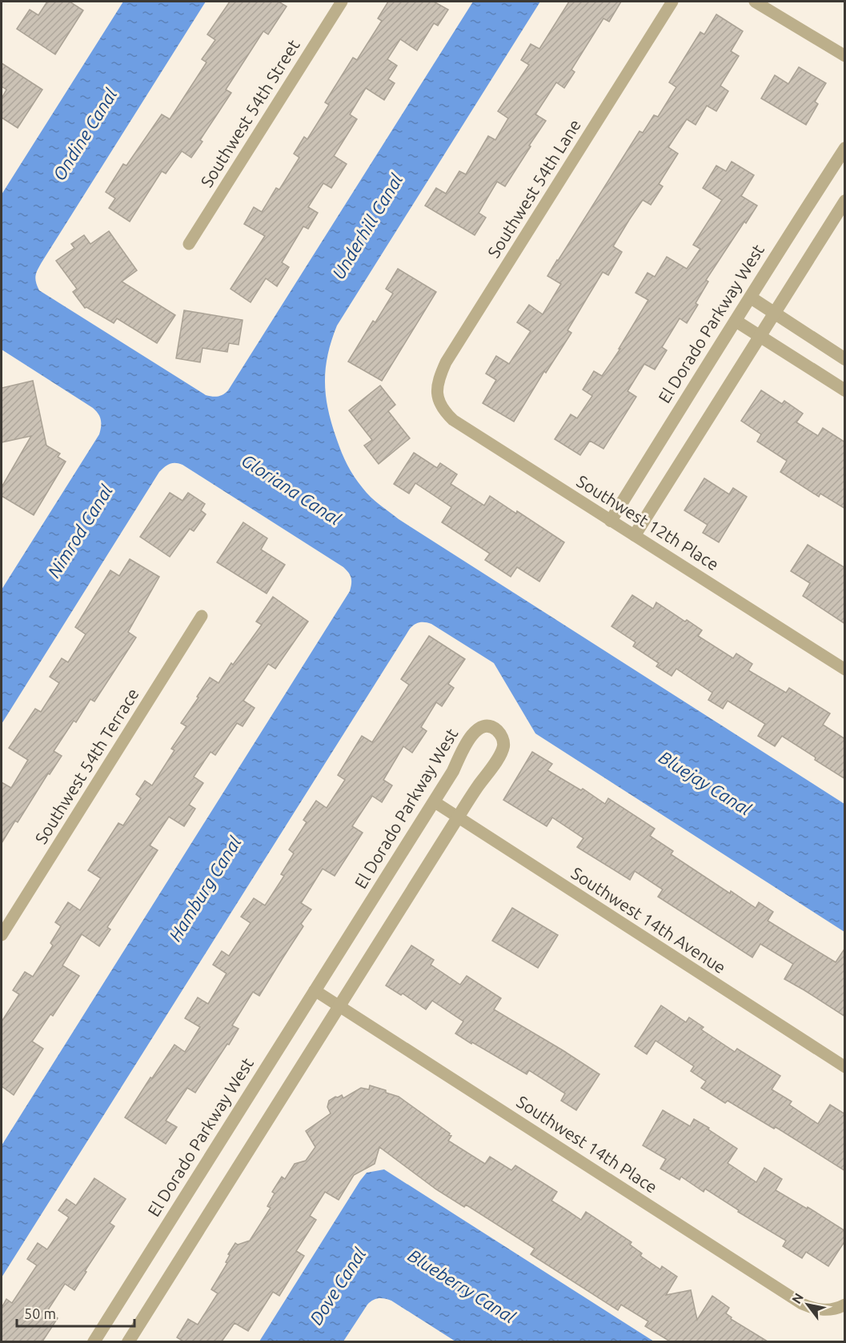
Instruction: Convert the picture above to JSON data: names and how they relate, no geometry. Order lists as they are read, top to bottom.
{
  "streets": {
    "street": [
      "Southwest 54th Street",
      "Southwest 54th Lane",
      "El Dorado Parkway West",
      "Southwest 12th Place",
      "Southwest 54th Terrace",
      "Southwest 14th Avenue",
      "Southwest 14th Place"
    ]
  },
  "crossings": [
    ["Southwest 54th Lane", "Southwest 12th Place"],
    ["El Dorado Parkway West", "Southwest 12th Place"],
    ["El Dorado Parkway West", "Southwest 14th Avenue"],
    ["El Dorado Parkway West", "Southwest 14th Place"]
  ],
  "water": [
    "Ondine Canal",
    "Underhill Canal",
    "Gloriana Canal",
    "Nimrod Canal",
    "Bluejay Canal",
    "Hamburg Canal",
    "Dove Canal",
    "Blueberry Canal"
  ],
  "scale_bar": "50 m",
  "north": "top left"
}
